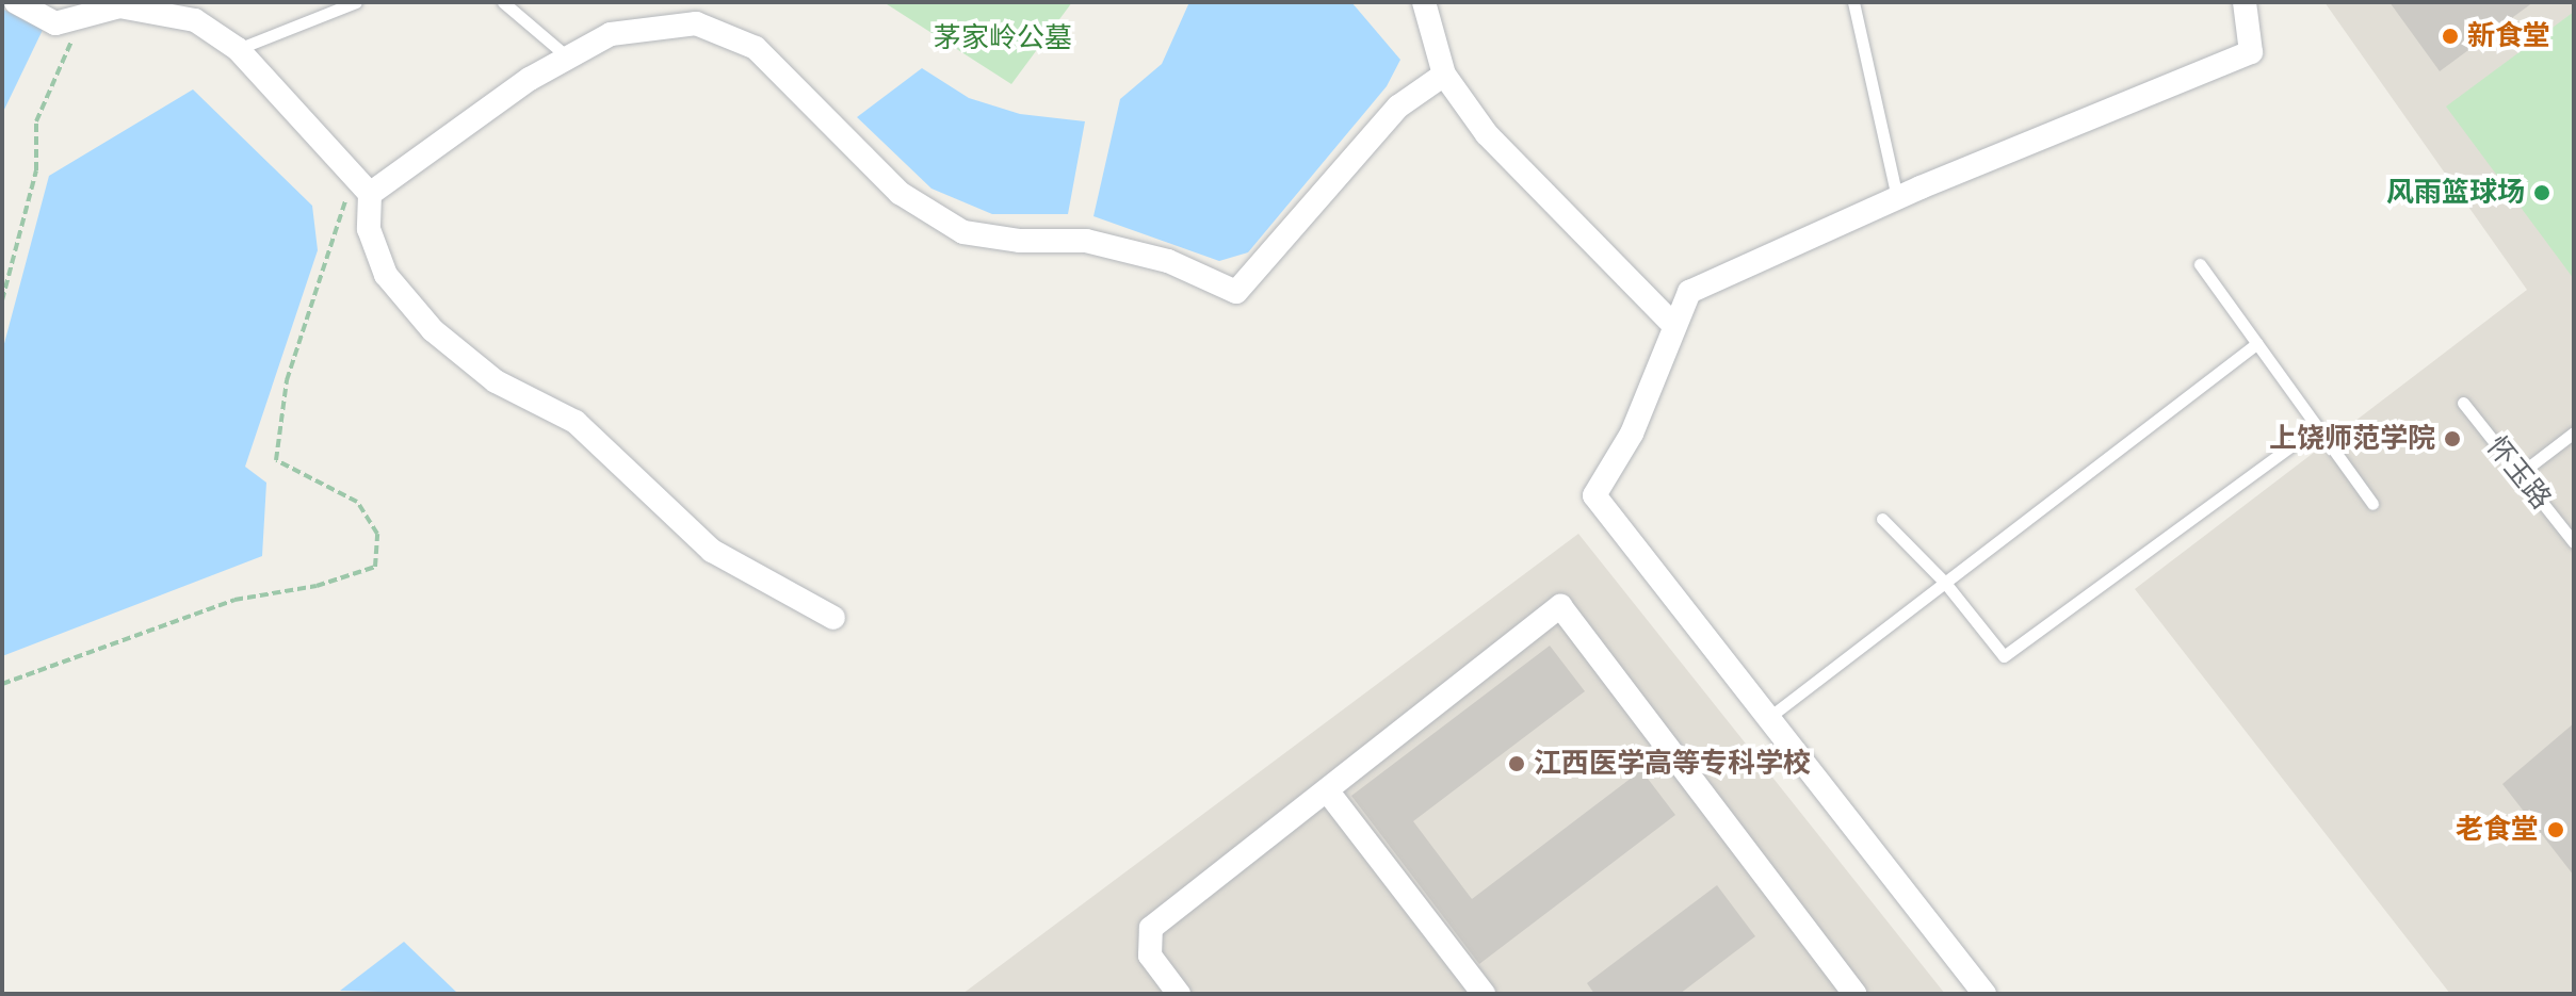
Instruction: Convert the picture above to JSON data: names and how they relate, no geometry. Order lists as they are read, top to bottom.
{
  "streets": {
    "lane": ["怀玉路"]
  },
  "parks": ["茅家岭公墓"],
  "places": [
    "新食堂",
    "风雨篮球场",
    "上饶师范学院",
    "江西医学高等专科学校",
    "老食堂"
  ]
}
